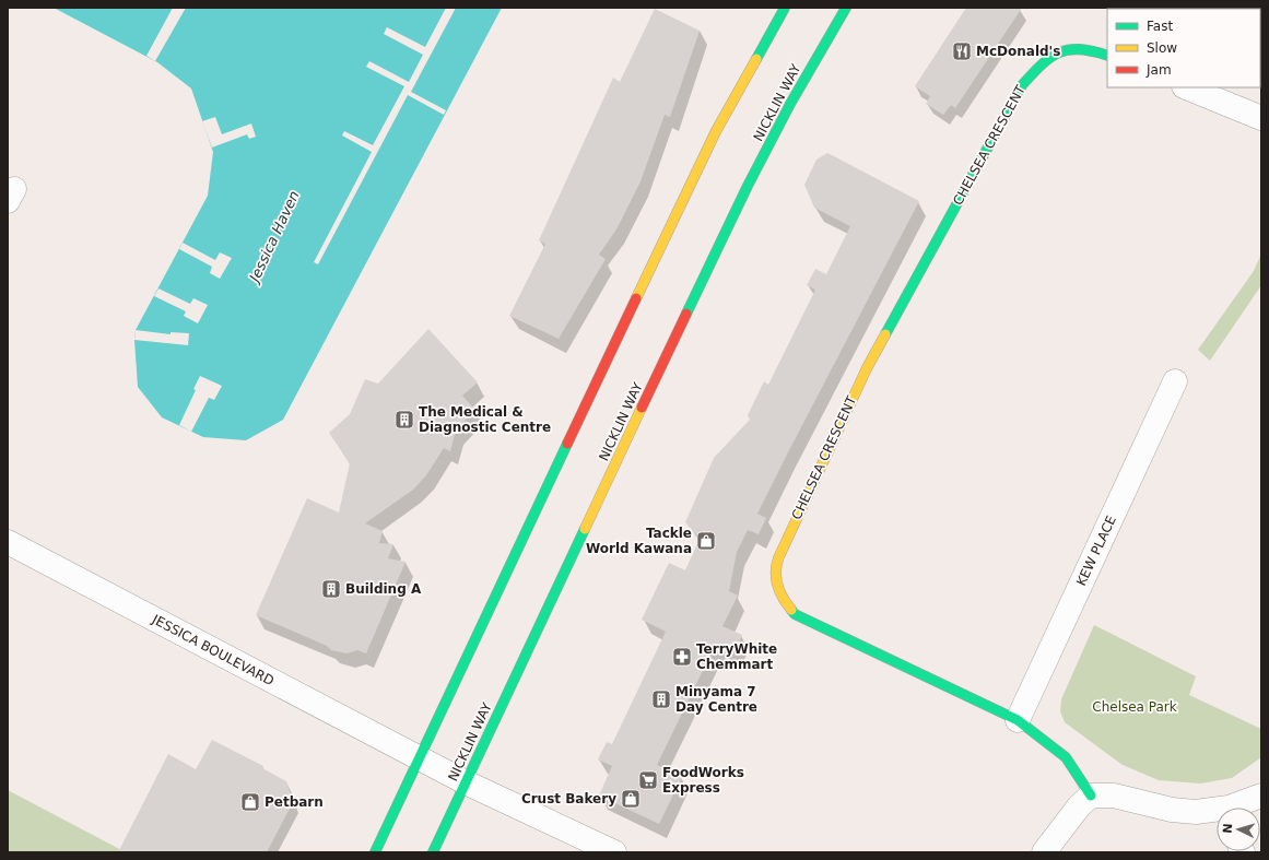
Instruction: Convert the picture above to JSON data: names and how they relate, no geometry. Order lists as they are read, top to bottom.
{
  "streets": {
    "main road": ["NICKLIN WAY", "CHELSEA CRESCENT"],
    "street": ["KEW PLACE", "JESSICA BOULEVARD"]
  },
  "crossings": [
    ["NICKLIN WAY", "JESSICA BOULEVARD"],
    ["CHELSEA CRESCENT", "KEW PLACE"]
  ],
  "water": ["Jessica Haven"],
  "parks": ["Chelsea Park"],
  "places": {
    "restaurant": ["McDonald's"],
    "building": ["The Medical & Diagnostic Centre", "Building A", "Minyama 7 Day Centre"],
    "shop": ["Tackle World Kawana", "Crust Bakery", "Petbarn"],
    "pharmacy": ["TerryWhite Chemmart"],
    "supermarket": ["FoodWorks Express"]
  },
  "legend": ["Fast", "Slow", "Jam"],
  "north": "left"
}
